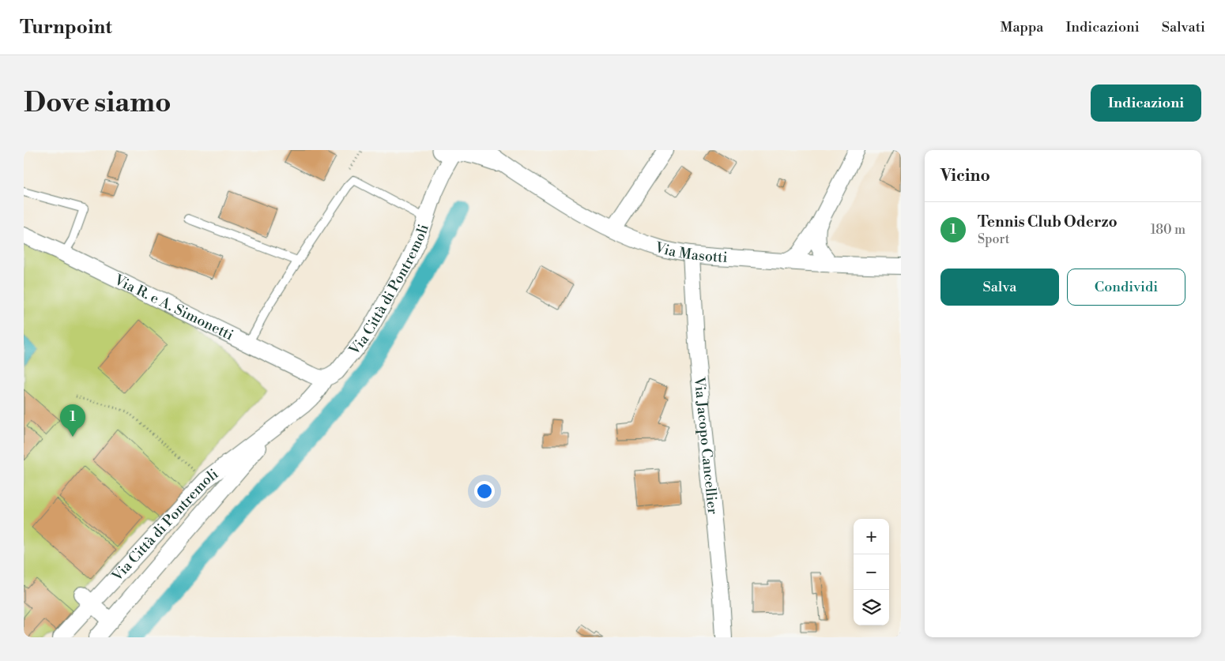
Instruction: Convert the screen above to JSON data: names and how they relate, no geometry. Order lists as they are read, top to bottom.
{
  "streets": {
    "street": [
      "Via Masotti",
      "Via Città di Pontremoli",
      "Via R. e A. Simonetti",
      "Via Jacopo Cancellier"
    ]
  },
  "crossings": [
    ["Via Masotti", "Via Città di Pontremoli"],
    ["Via Masotti", "Via Jacopo Cancellier"],
    ["Via Città di Pontremoli", "Via R. e A. Simonetti"]
  ],
  "page": {
    "header": "Turnpoint",
    "nav": ["Mappa", "Indicazioni", "Salvati"],
    "buttons": [
      "Indicazioni",
      ["Salva", "Condividi"]
    ],
    "title": "Dove siamo",
    "heading": "Vicino",
    "list": [
      {
        "mark": "1",
        "name": "Tennis Club Oderzo",
        "note": "Sport",
        "value": "180 m"
      }
    ],
    "pins": "1",
    "map_buttons": ["+", "−"]
  }
}
